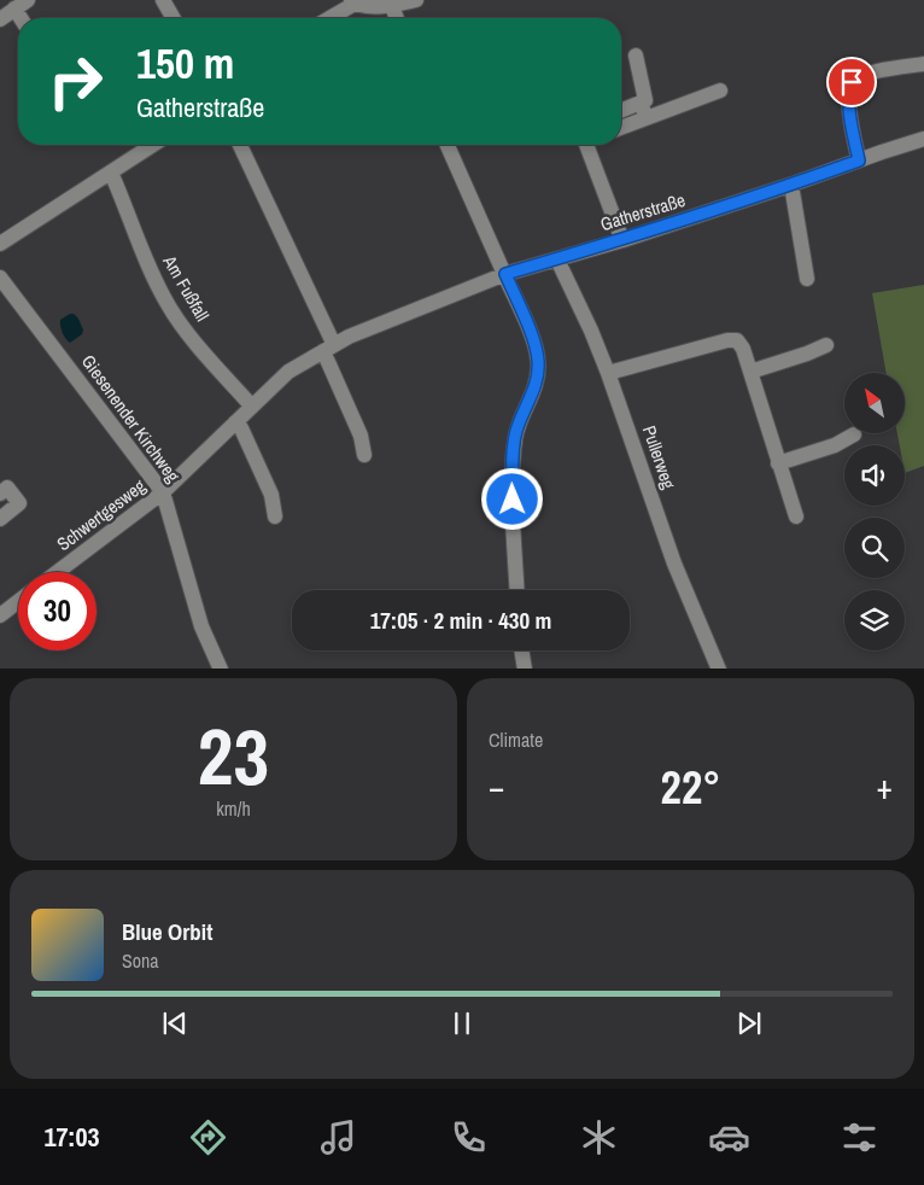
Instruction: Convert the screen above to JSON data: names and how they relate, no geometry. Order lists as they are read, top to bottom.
{
  "streets": {
    "street": [
      "Gatherstraße",
      "Am Fußfall",
      "Giesenender Kirchweg",
      "Pullerweg",
      "Schwertgesweg"
    ]
  },
  "crossings": [
    ["Gatherstraße", "Pullerweg"],
    ["Gatherstraße", "Schwertgesweg"],
    ["Am Fußfall", "Schwertgesweg"],
    ["Giesenender Kirchweg", "Schwertgesweg"]
  ],
  "north": "top left",
  "page": {
    "turn": ["150 m", "Gatherstraße"],
    "limit": "30",
    "trip": "17:05 · 2 min · 430 m",
    "tile": [
      ["23", "km/h"],
      "Climate"
    ],
    "heat": ["−", "22°", "+"],
    "song": ["Blue Orbit", "Sona"],
    "tabs": "17:03"
  }
}
